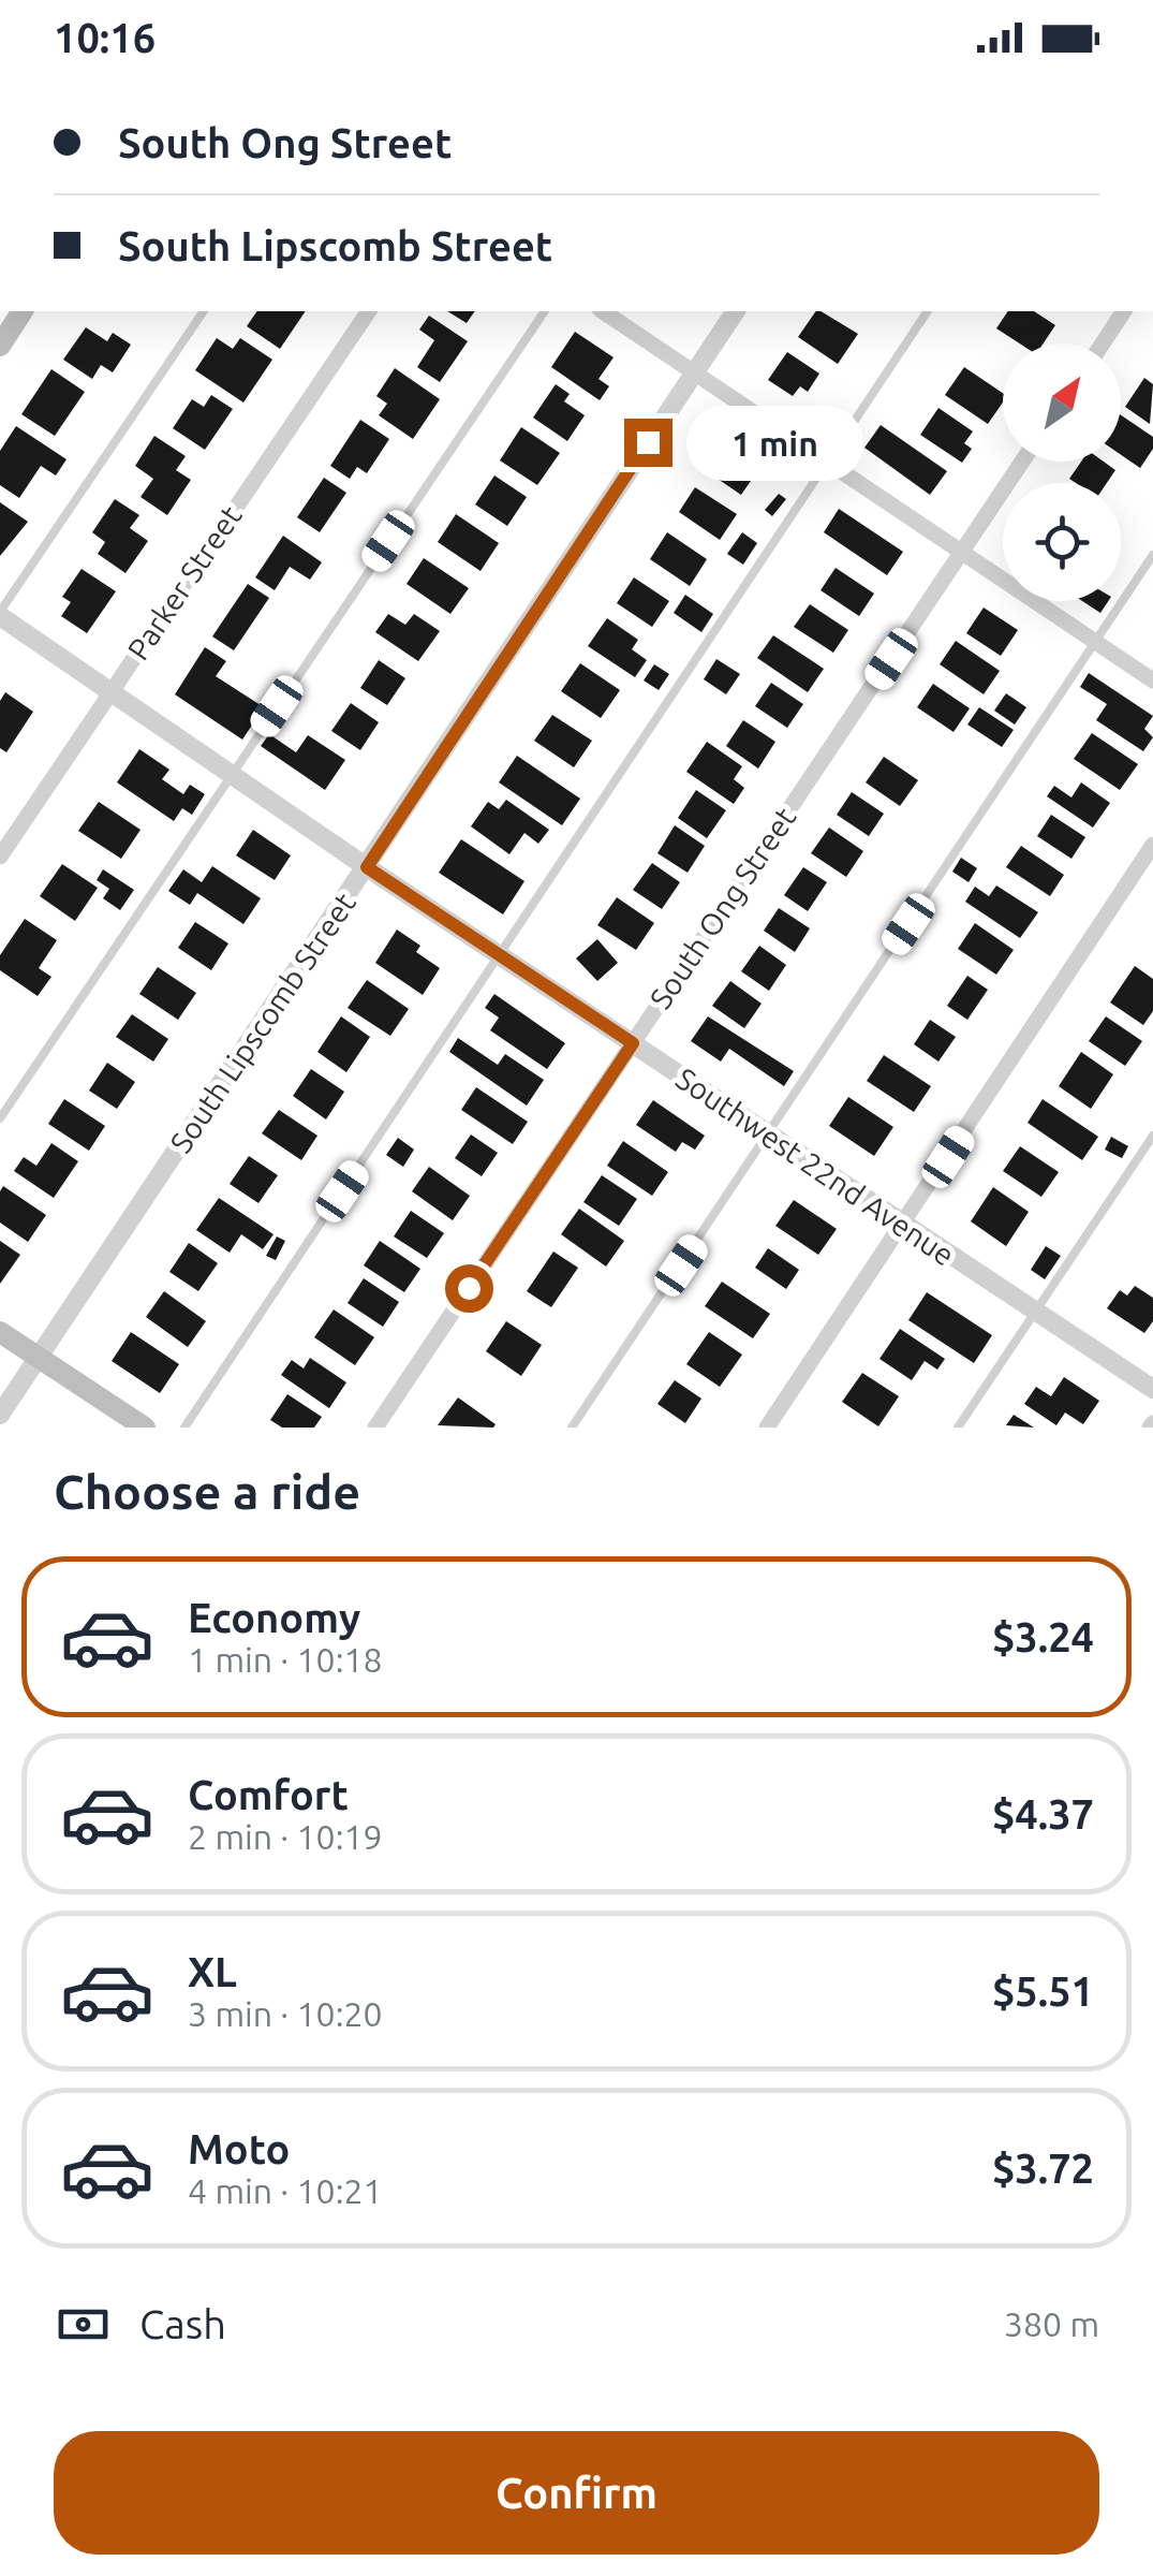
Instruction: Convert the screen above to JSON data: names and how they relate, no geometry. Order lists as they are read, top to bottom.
{
  "streets": {
    "street": [
      "Parker Street",
      "South Ong Street",
      "South Lipscomb Street",
      "Southwest 22nd Avenue"
    ]
  },
  "crossings": [
    ["Parker Street", "Southwest 22nd Avenue"],
    ["South Ong Street", "Southwest 22nd Avenue"],
    ["South Lipscomb Street", "Southwest 22nd Avenue"]
  ],
  "north": "top right",
  "page": {
    "status": "10:16",
    "banner": ["South Ong Street", "South Lipscomb Street"],
    "bubble": "1 min",
    "heading": "Choose a ride",
    "list": [
      {
        "name": "Economy",
        "note": "1 min · 10:18",
        "value": "$3.24"
      },
      {
        "name": "Comfort",
        "note": "2 min · 10:19",
        "value": "$4.37"
      },
      {
        "name": "XL",
        "note": "3 min · 10:20",
        "value": "$5.51"
      },
      {
        "name": "Moto",
        "note": "4 min · 10:21",
        "value": "$3.72"
      }
    ],
    "pay": ["Cash", "380 m"],
    "buttons": "Confirm"
  }
}
